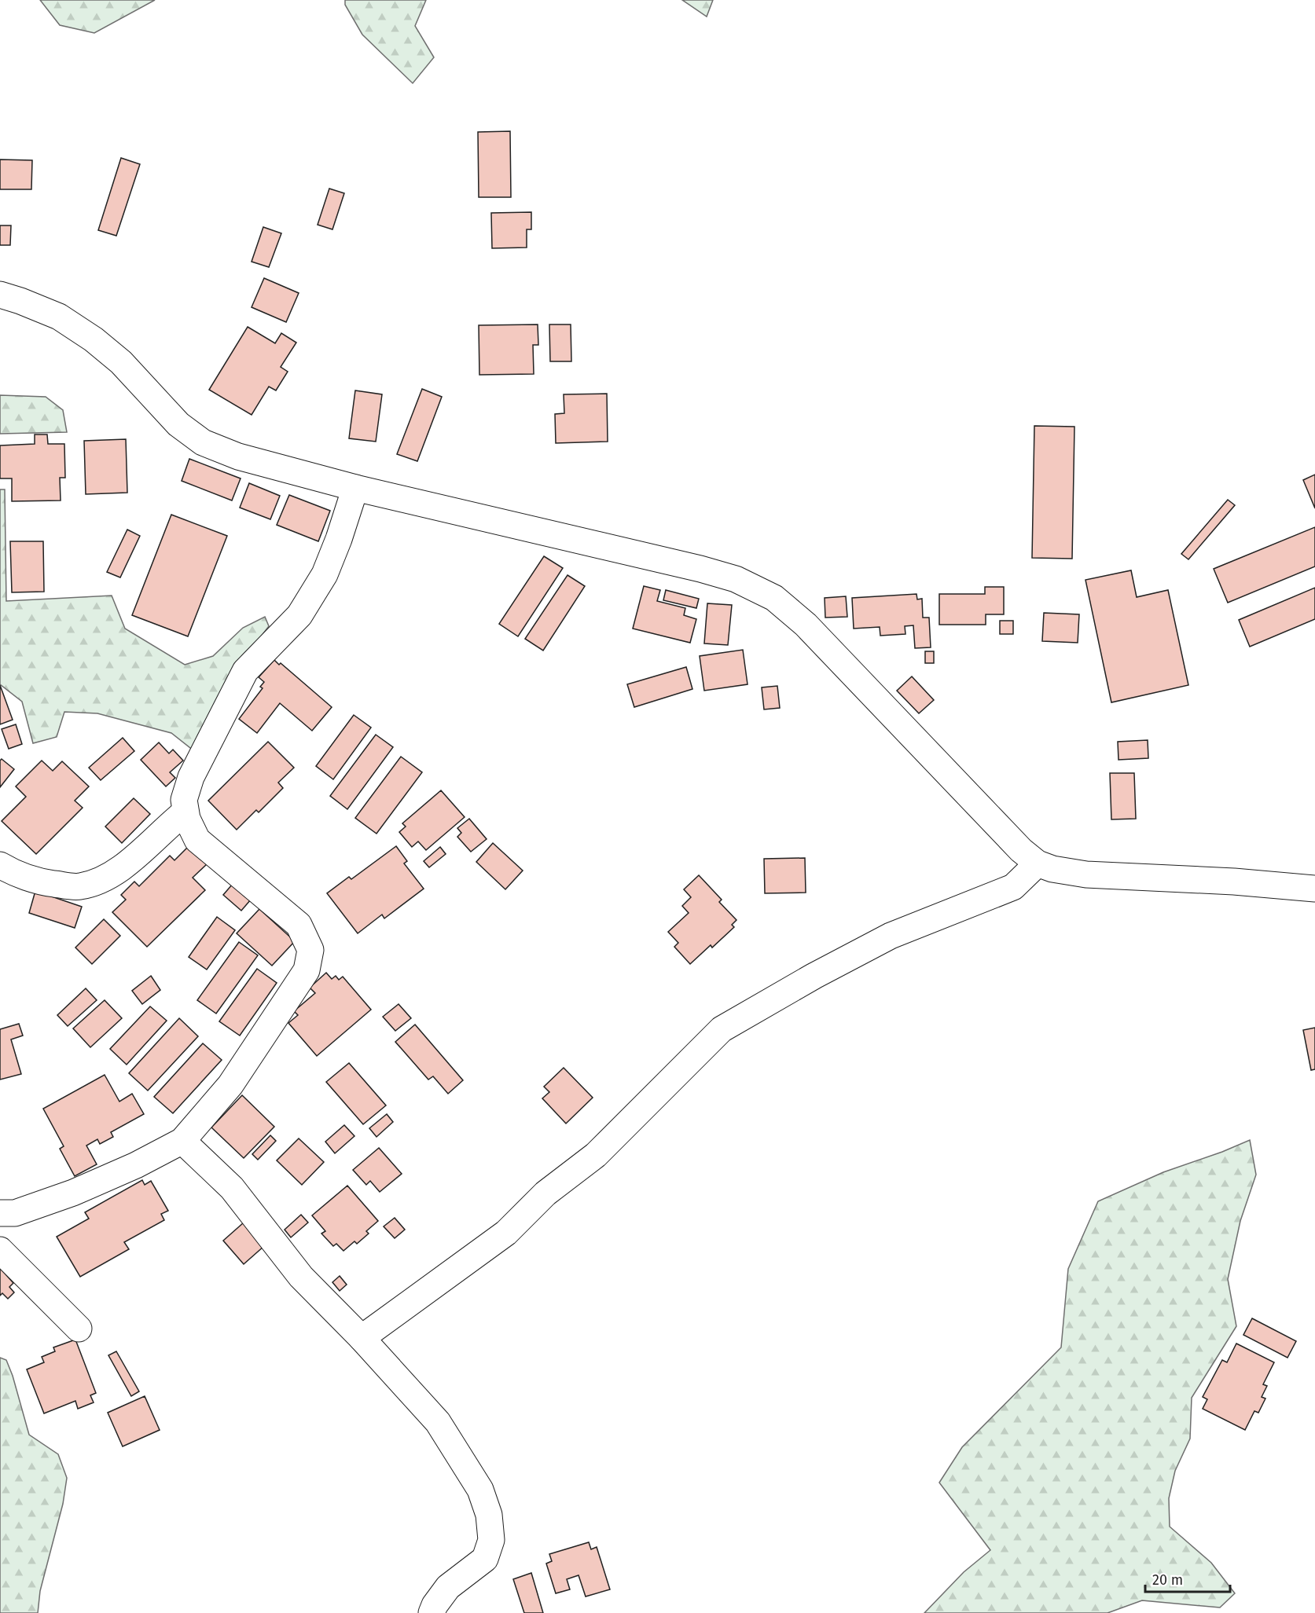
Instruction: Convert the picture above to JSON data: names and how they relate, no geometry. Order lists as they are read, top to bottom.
{
  "scale_bar": "20 m"
}
